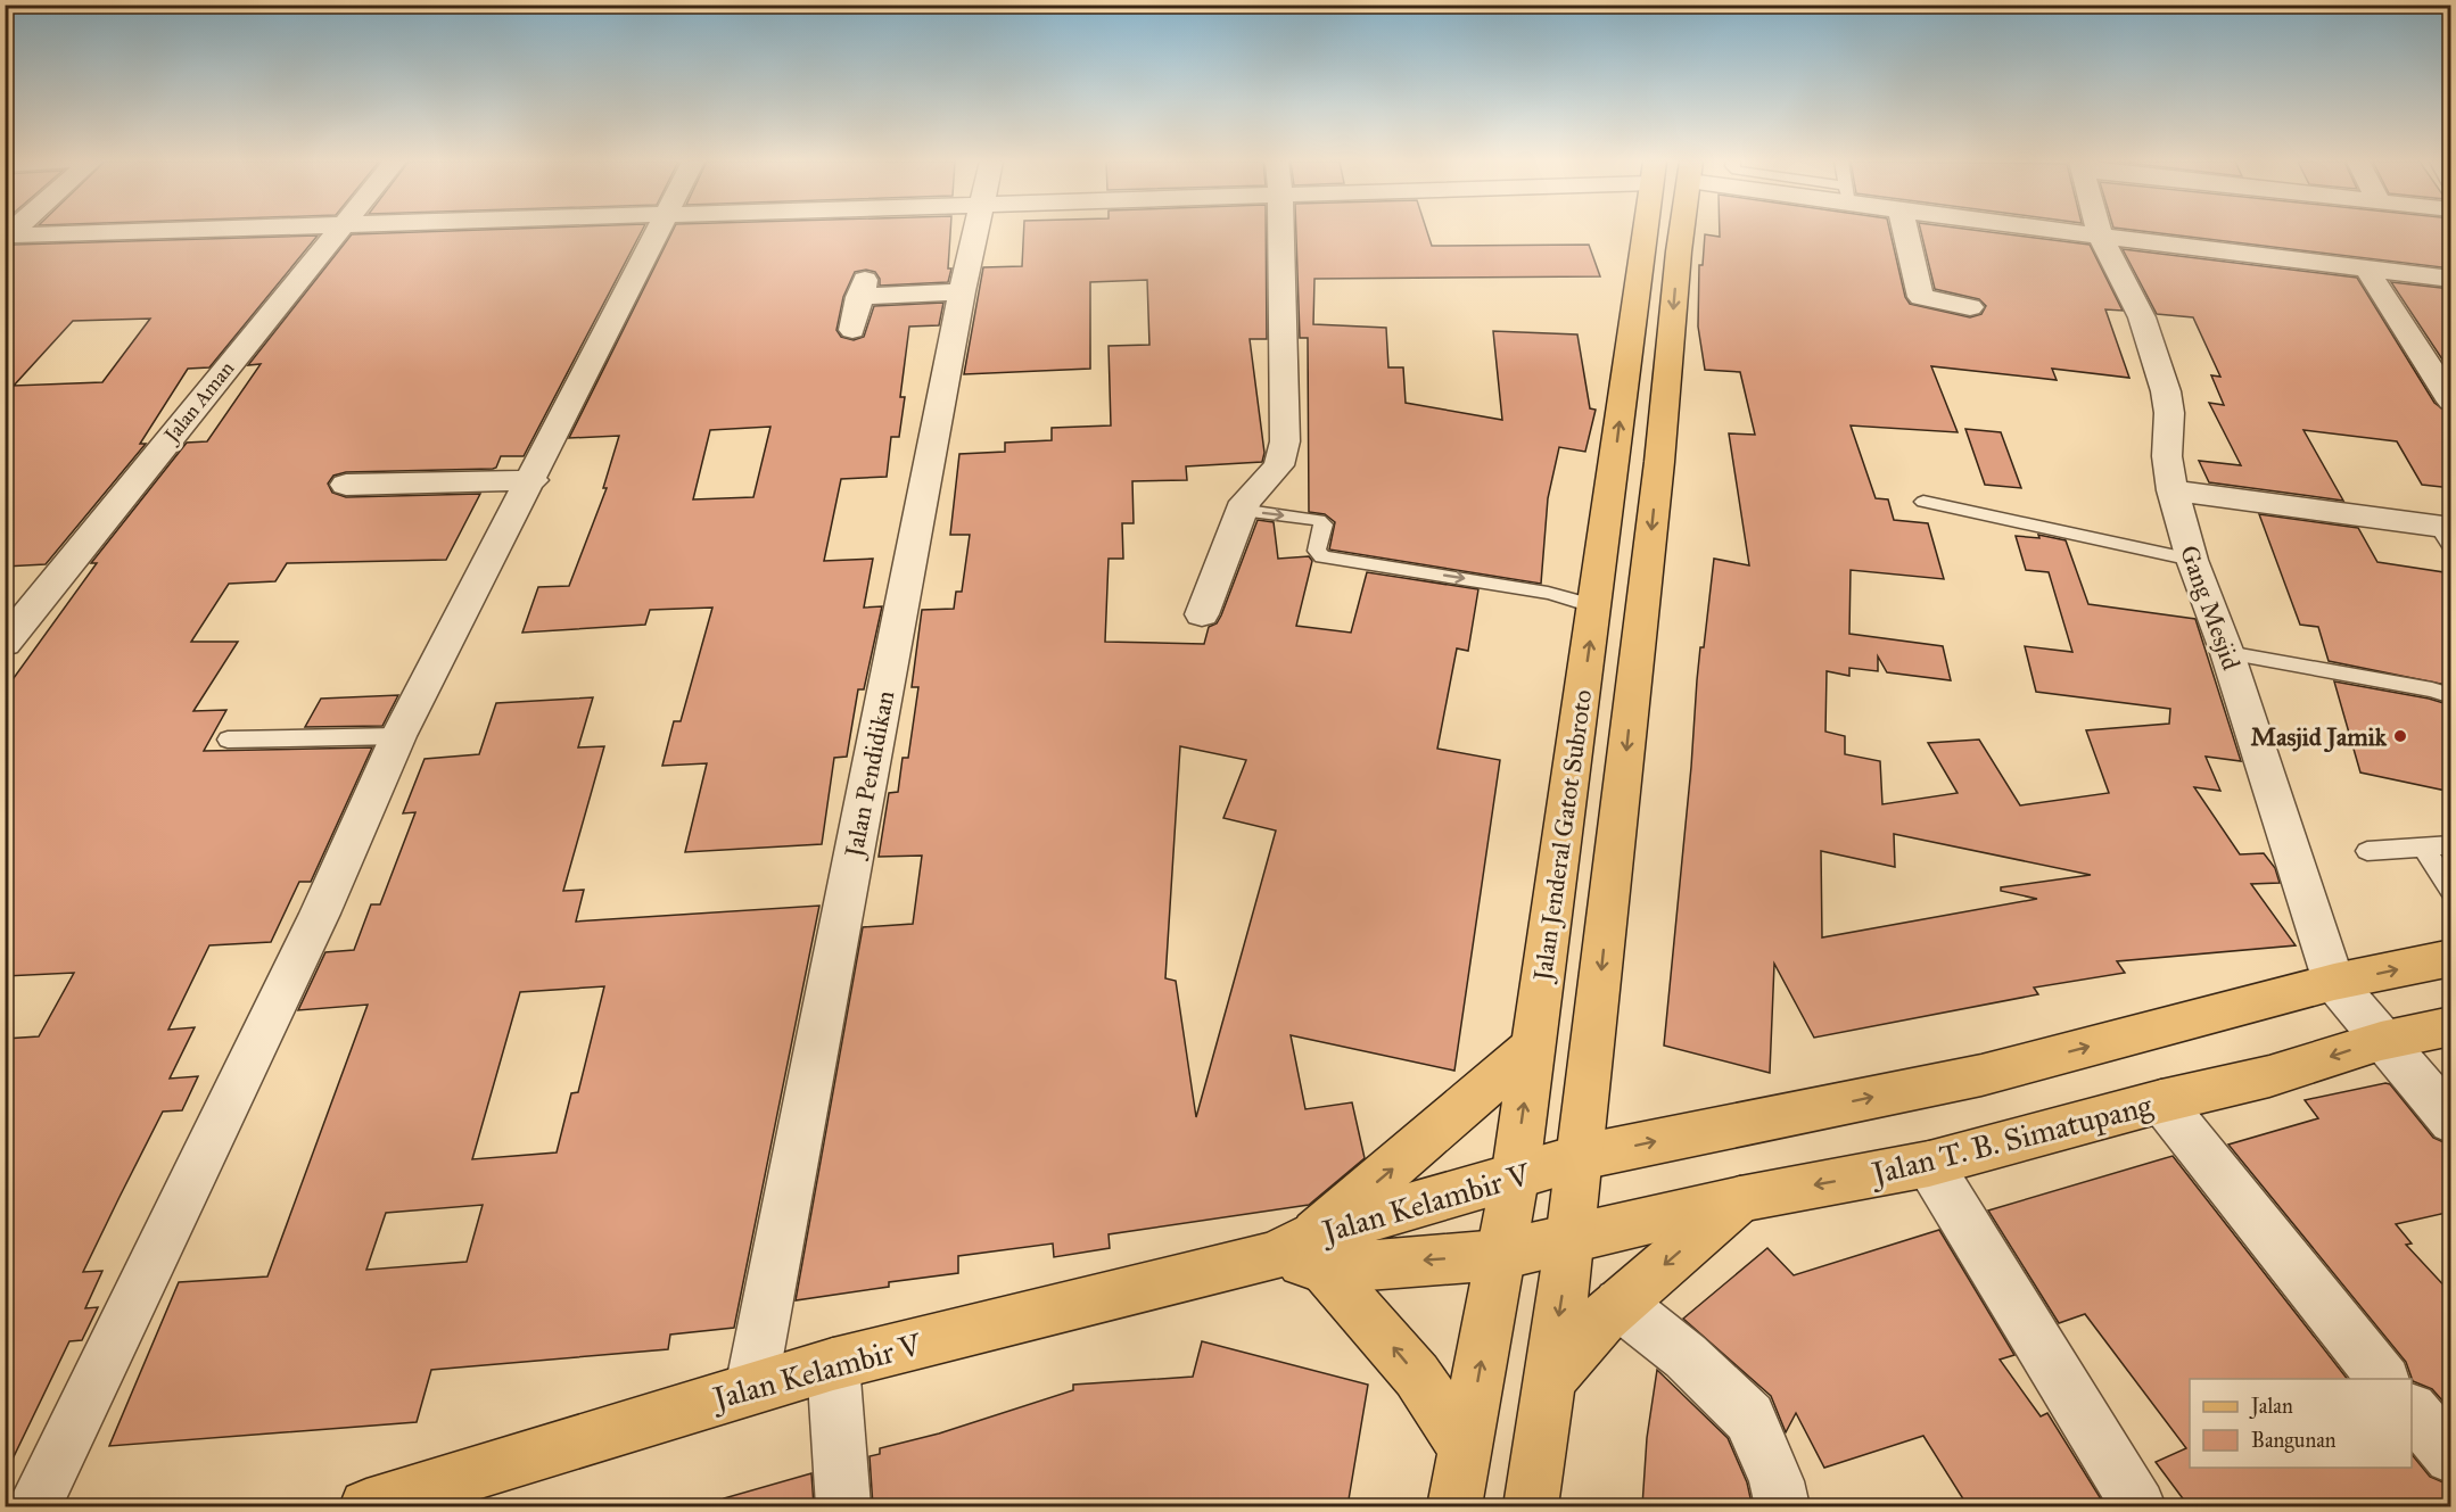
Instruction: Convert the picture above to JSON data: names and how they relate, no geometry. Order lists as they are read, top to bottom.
{
  "streets": {
    "main road": ["Jalan Jenderal Gatot Subroto", "Jalan T. B. Simatupang", "Jalan Kelambir V"],
    "street": ["Jalan Aman", "Gang Mesjid", "Jalan Pendidikan"]
  },
  "crossings": [
    ["Gang Mesjid", "Jalan T. B. Simatupang"],
    ["Jalan Pendidikan", "Jalan Kelambir V"],
    ["Jalan Jenderal Gatot Subroto", "Jalan T. B. Simatupang"],
    ["Jalan Jenderal Gatot Subroto", "Jalan Kelambir V"],
    ["Jalan T. B. Simatupang", "Jalan Kelambir V"]
  ],
  "places": ["Masjid Jamik"],
  "legend": ["Jalan", "Bangunan"]
}
